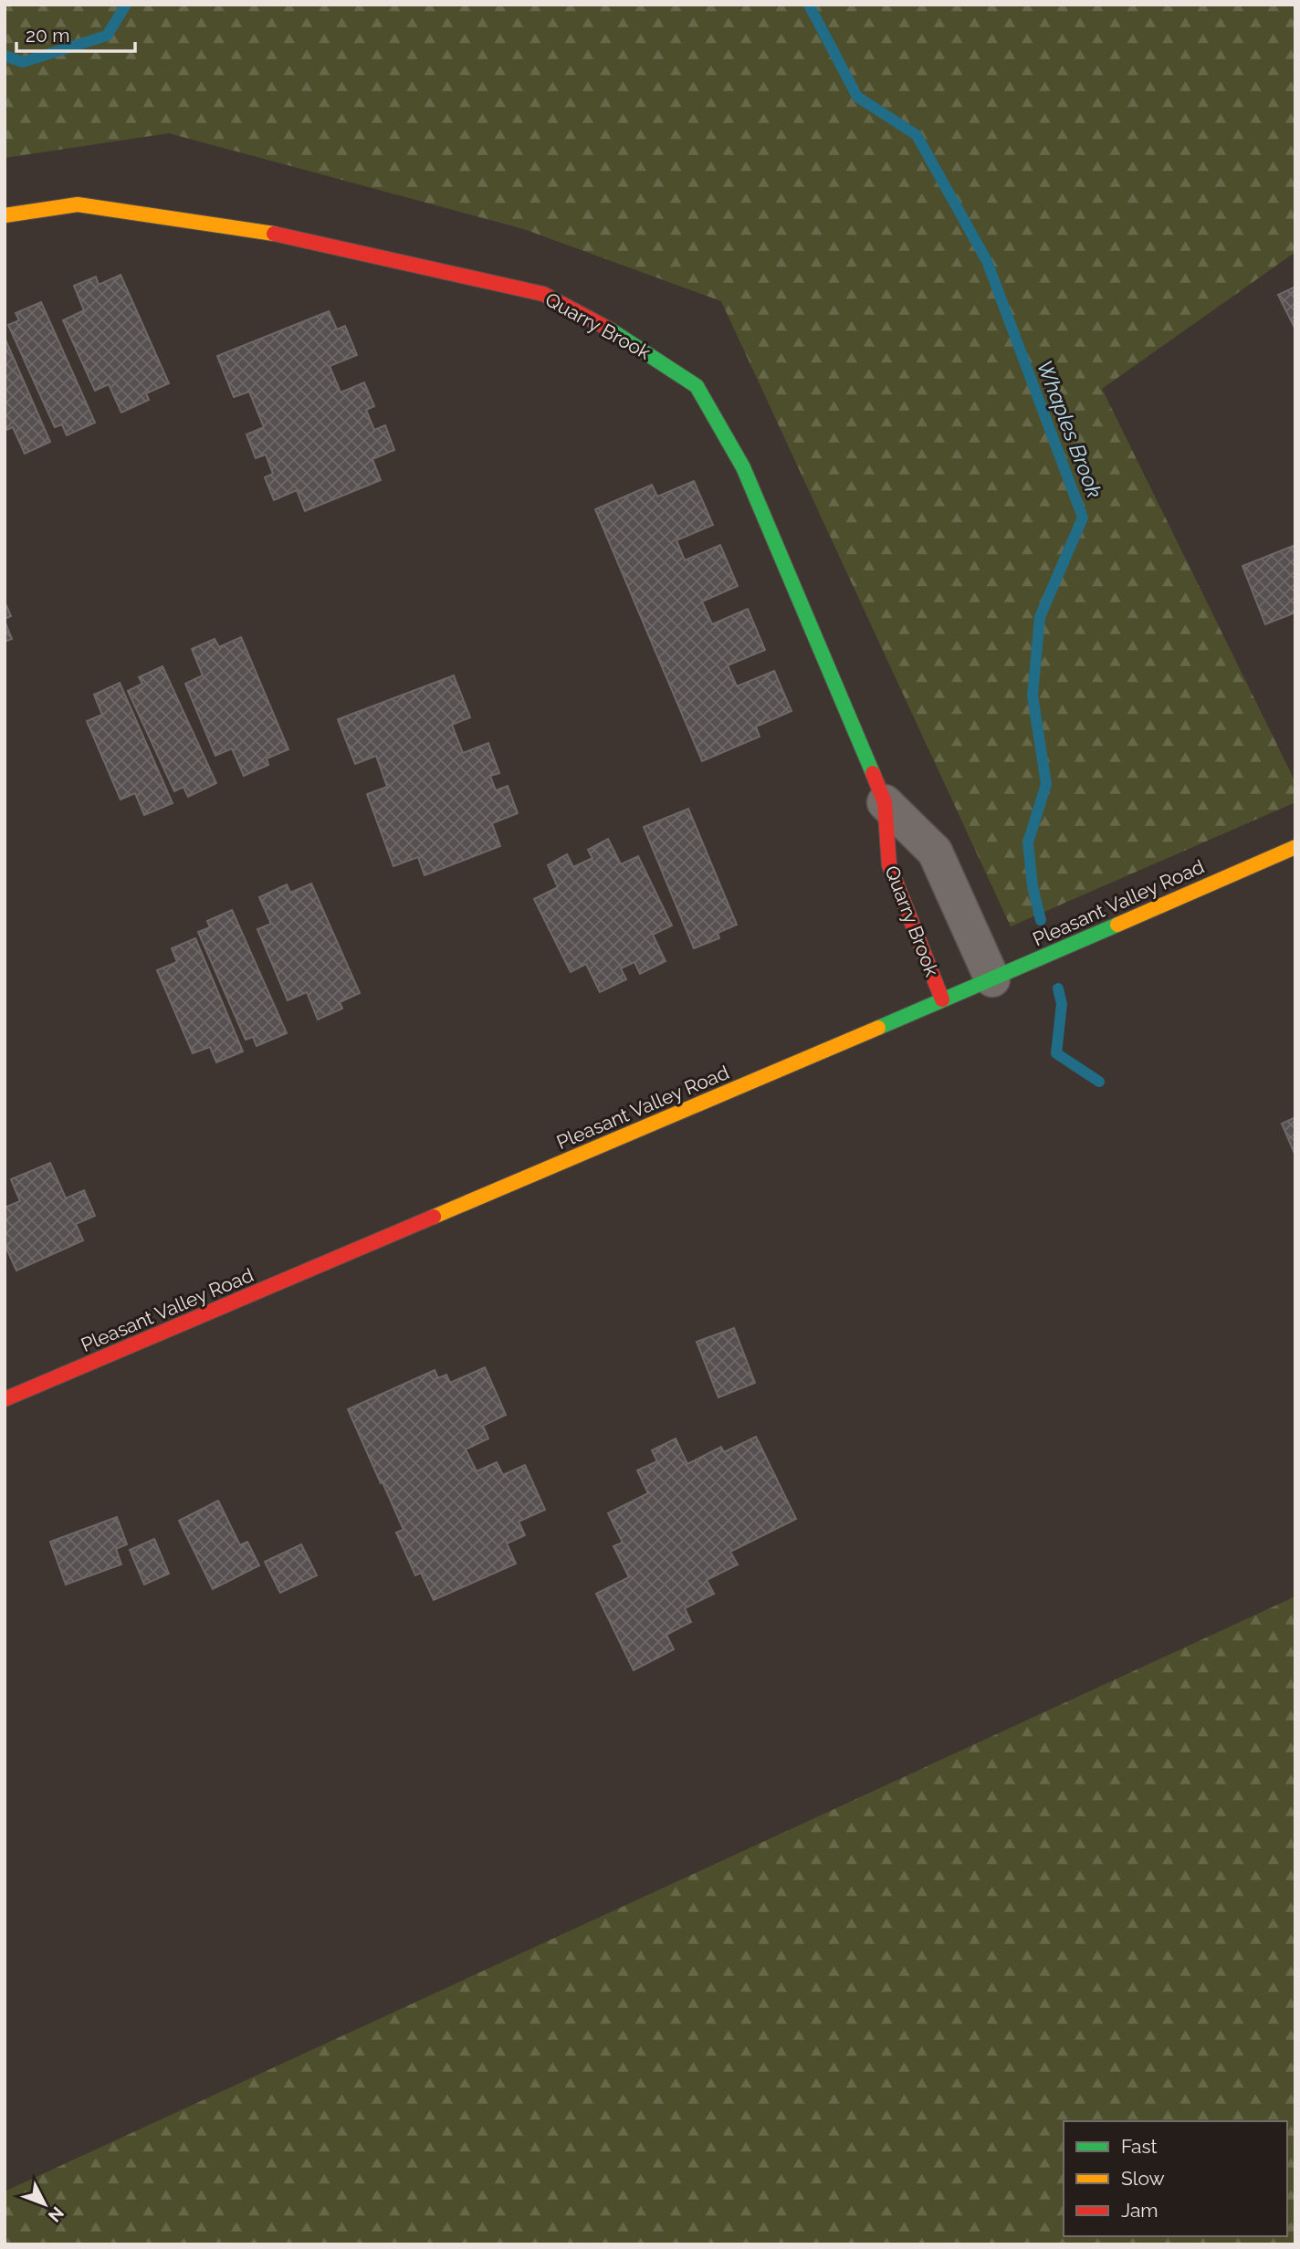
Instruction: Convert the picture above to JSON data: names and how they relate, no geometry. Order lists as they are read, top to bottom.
{
  "streets": {
    "main road": ["Quarry Brook", "Pleasant Valley Road"]
  },
  "crossings": [
    ["Quarry Brook", "Pleasant Valley Road"]
  ],
  "water": ["Whaples Brook"],
  "legend": ["Fast", "Slow", "Jam"],
  "scale_bar": "20 m",
  "north": "bottom right"
}
